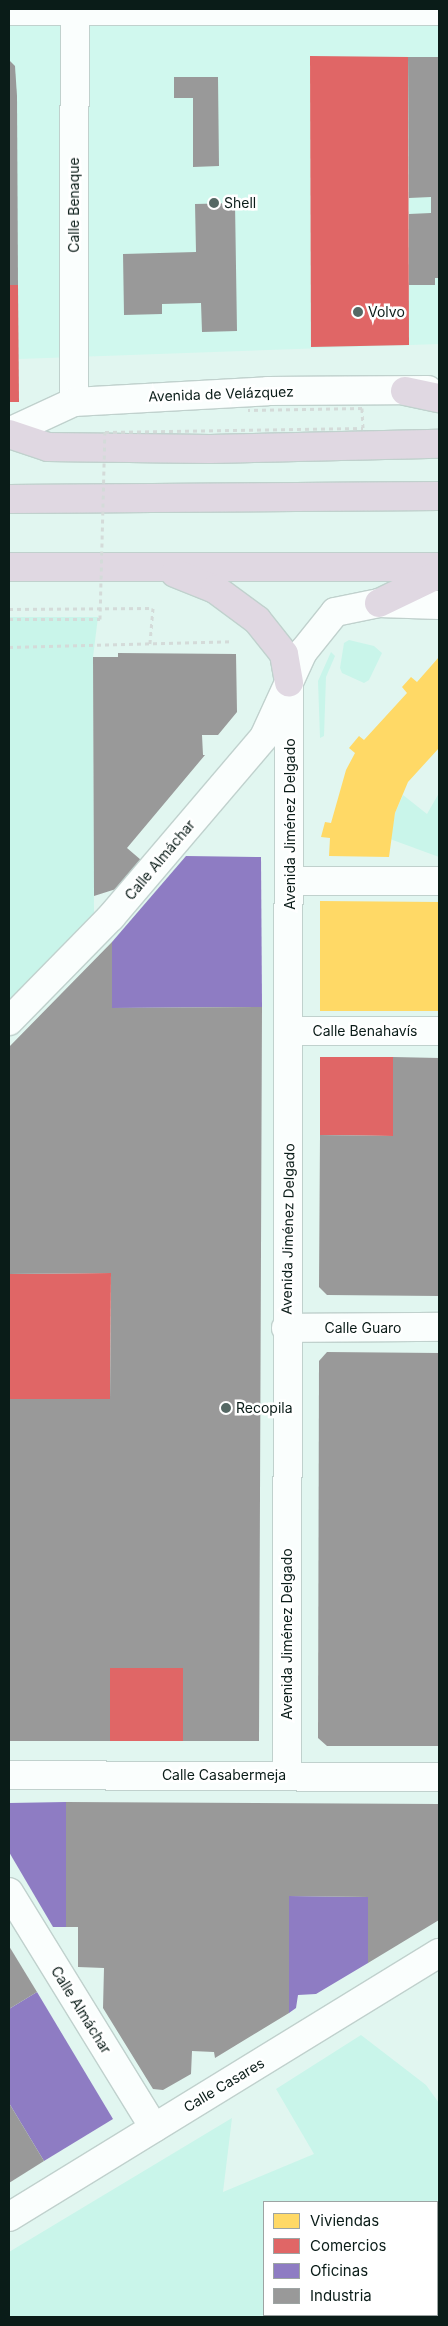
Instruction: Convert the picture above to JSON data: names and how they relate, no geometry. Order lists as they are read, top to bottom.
{
  "streets": {
    "street": [
      "Calle Benaque",
      "Avenida de Velázquez",
      "Avenida Jiménez Delgado",
      "Calle Almáchar",
      "Calle Benahavís",
      "Calle Guaro",
      "Calle Casabermeja",
      "Calle Casares"
    ]
  },
  "crossings": [
    ["Calle Benaque", "Avenida de Velázquez"],
    ["Avenida Jiménez Delgado", "Calle Almáchar"],
    ["Avenida Jiménez Delgado", "Calle Benahavís"],
    ["Avenida Jiménez Delgado", "Calle Guaro"],
    ["Avenida Jiménez Delgado", "Calle Casabermeja"],
    ["Calle Almáchar", "Calle Casares"]
  ],
  "places": ["Shell", "Volvo", "Recopila"],
  "legend": [
    "Viviendas",
    "Comercios",
    "Oficinas",
    "Industria"
  ]
}
